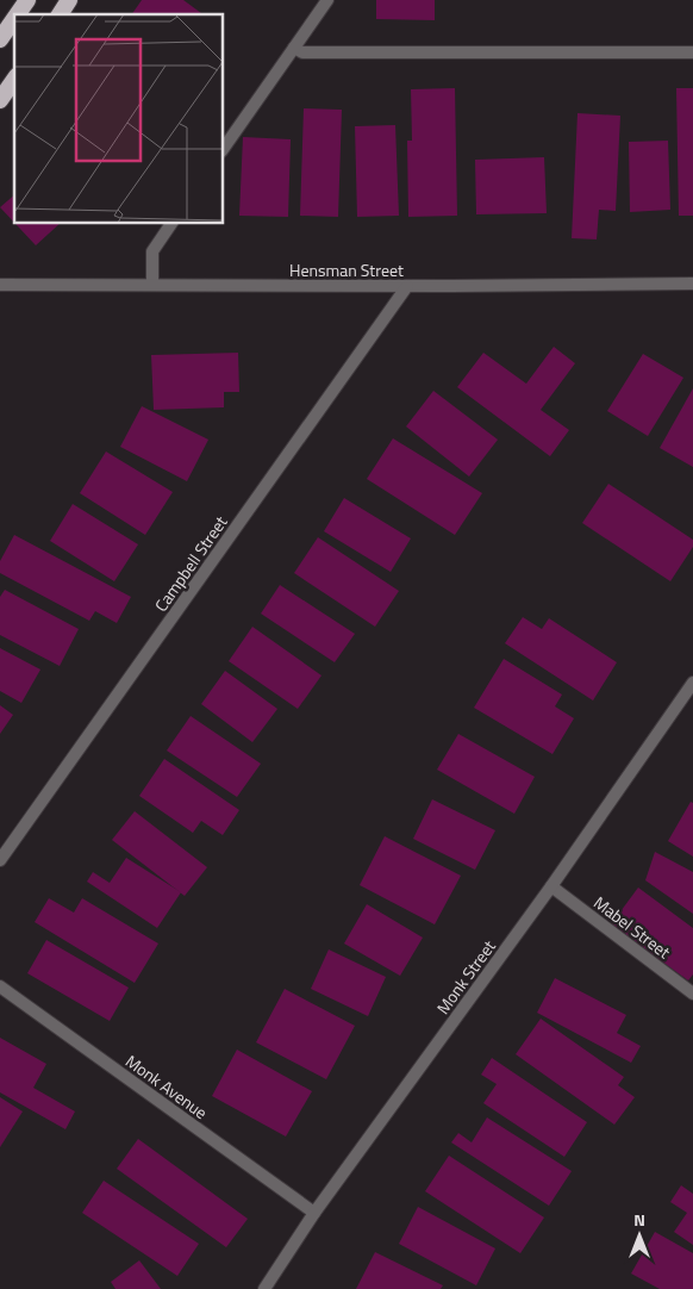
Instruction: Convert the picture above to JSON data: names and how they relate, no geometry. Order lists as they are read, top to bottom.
{
  "streets": {
    "street": [
      "Hensman Street",
      "Campbell Street",
      "Mabel Street",
      "Monk Street",
      "Monk Avenue"
    ]
  },
  "crossings": [
    ["Hensman Street", "Campbell Street"],
    ["Mabel Street", "Monk Street"],
    ["Monk Street", "Monk Avenue"]
  ],
  "north": "top"
}
